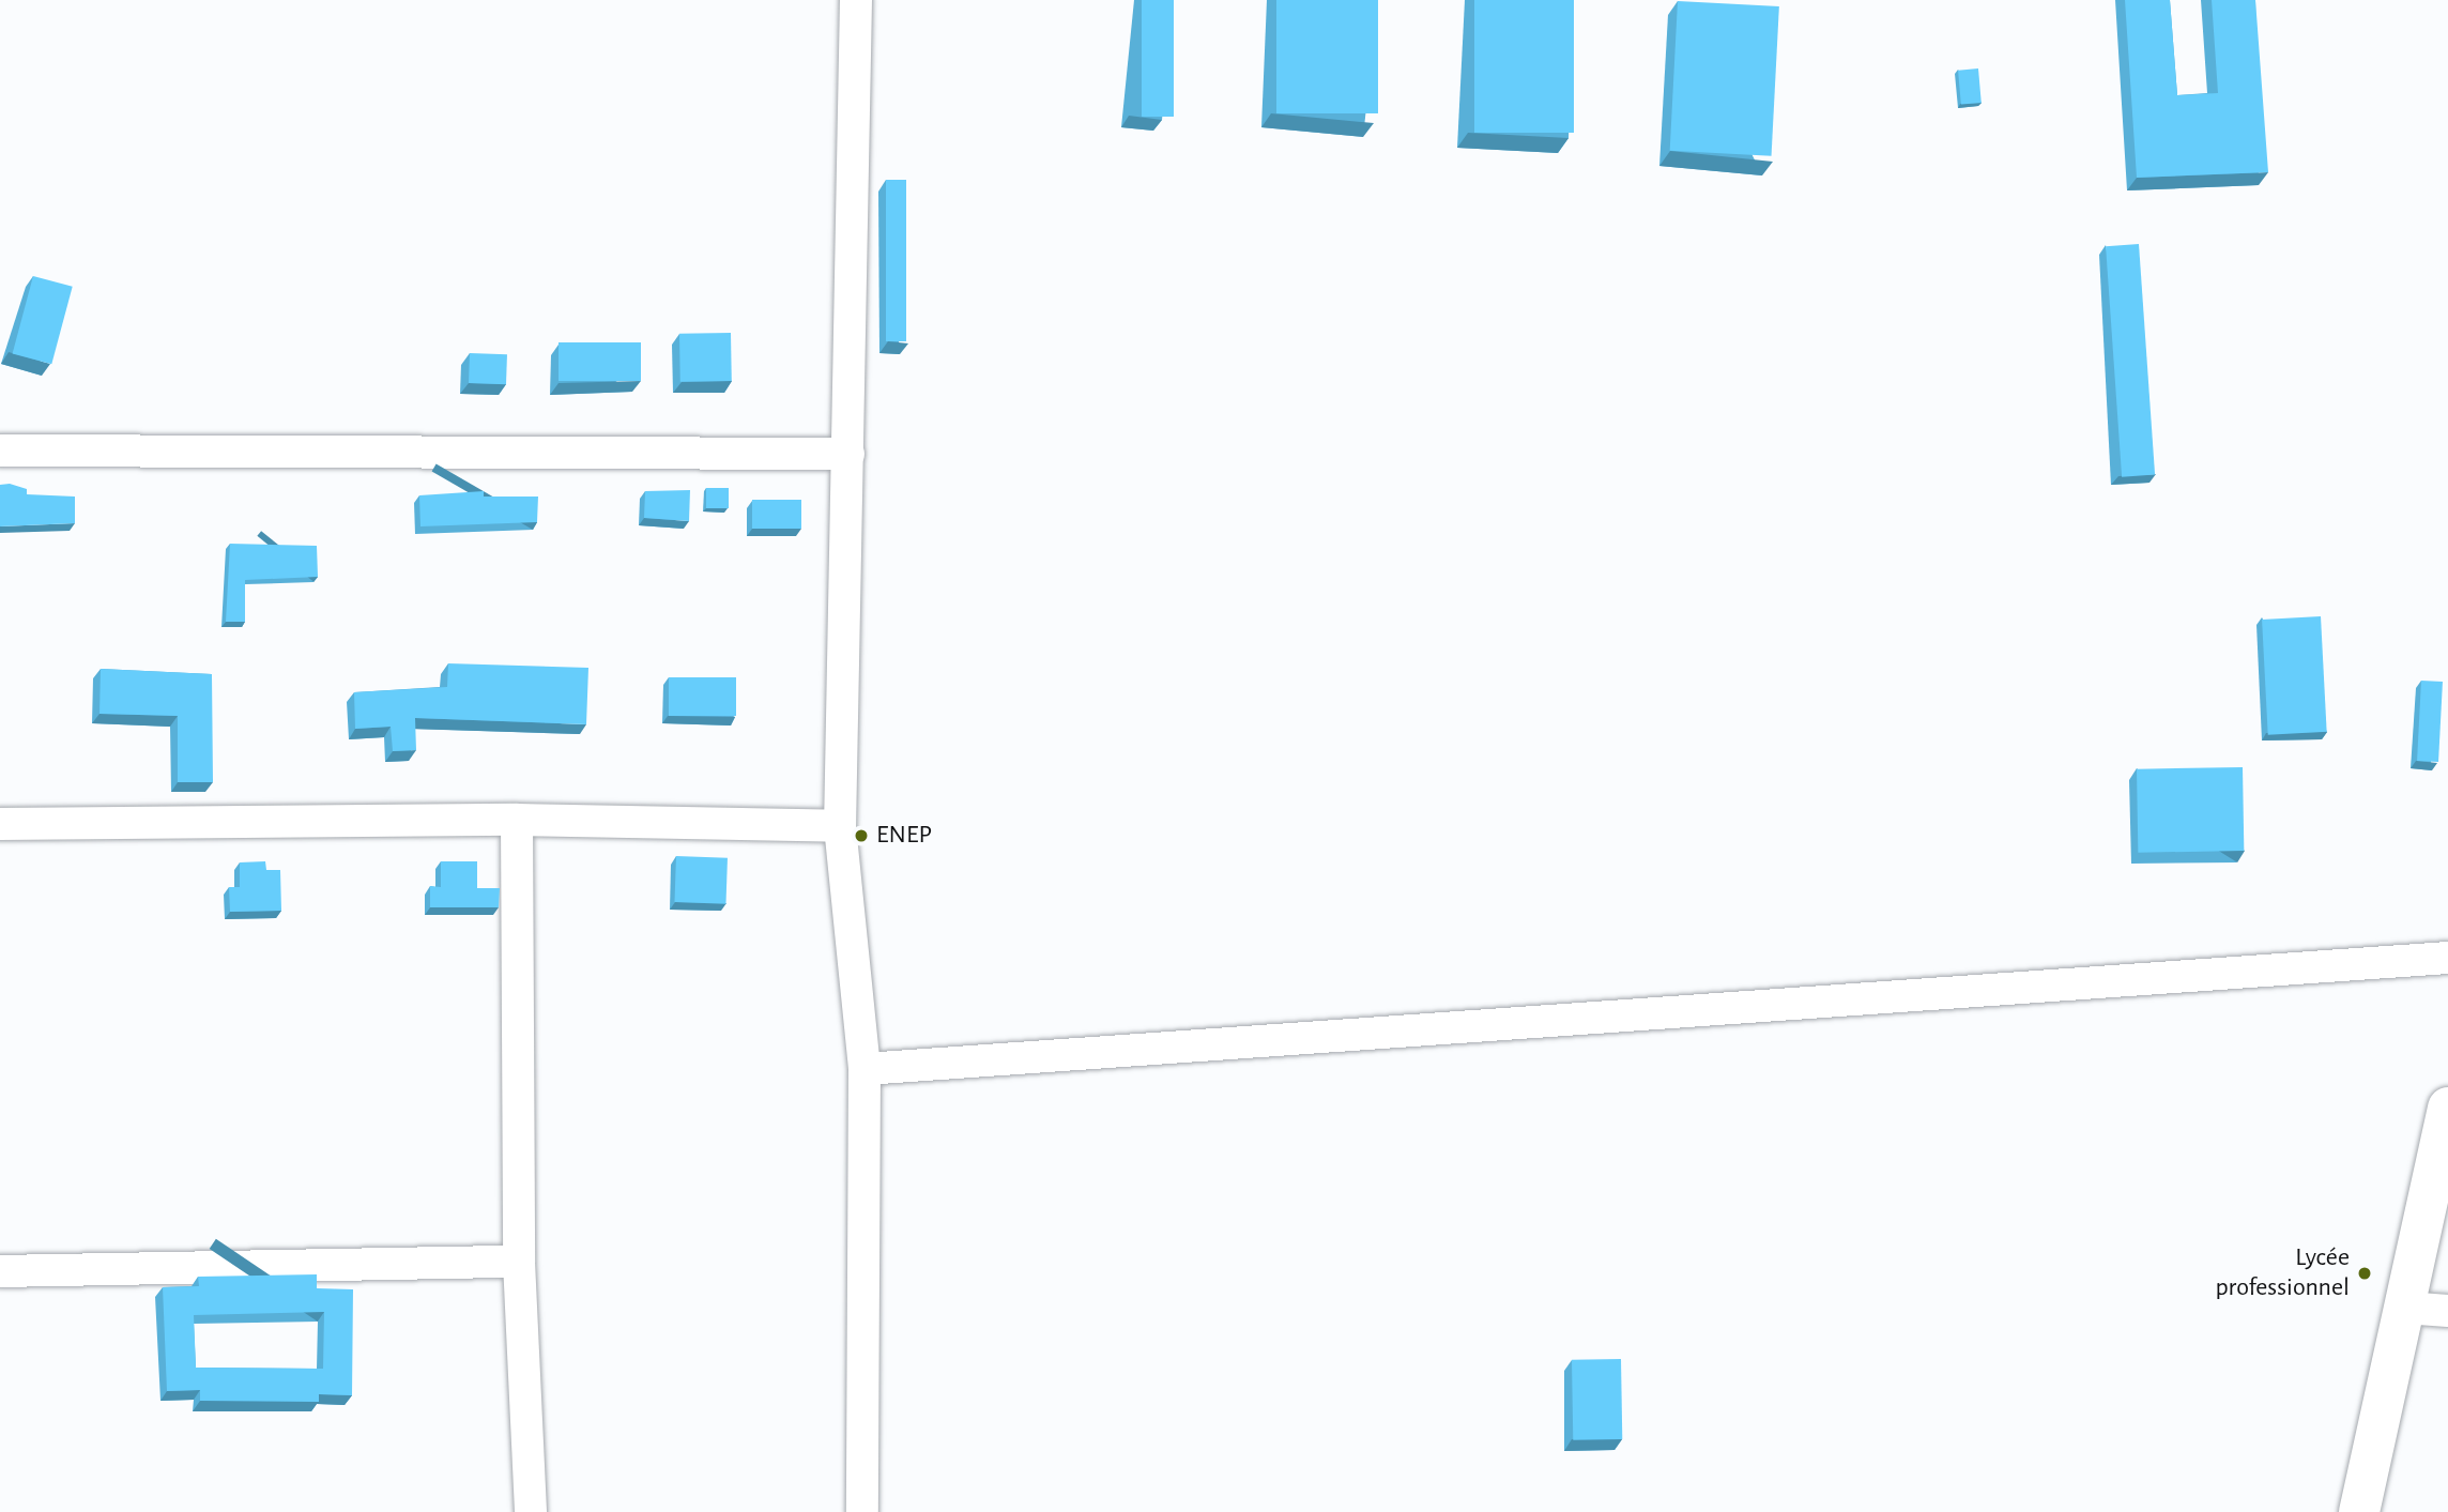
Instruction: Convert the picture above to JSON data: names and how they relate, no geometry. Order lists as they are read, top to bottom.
{
  "places": ["ENEP", "Lycée professionnel"]
}
